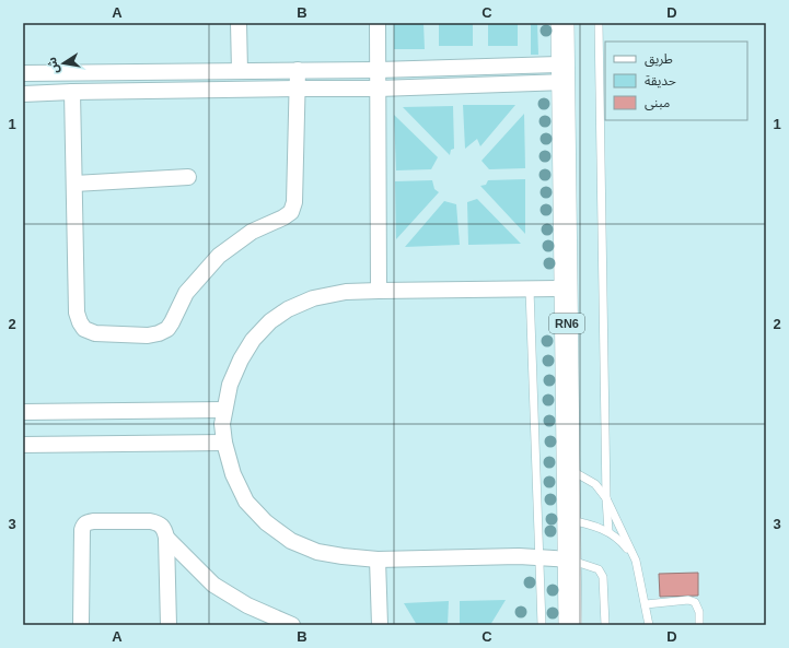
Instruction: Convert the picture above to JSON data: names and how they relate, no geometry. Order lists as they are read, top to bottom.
{
  "streets": {
    "main road": ["RN6"]
  },
  "legend": ["طريق", "حديقة", "مبنى"],
  "north": "left",
  "grid": {
    "columns": [
      "A",
      "B",
      "C",
      "D"
    ],
    "rows": ["1", "2", "3"]
  }
}
